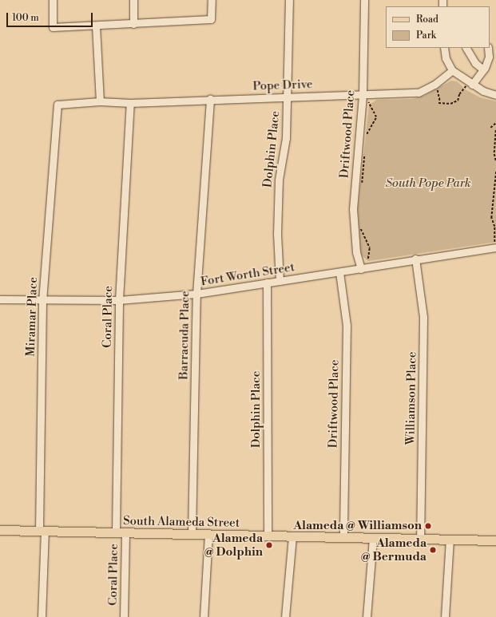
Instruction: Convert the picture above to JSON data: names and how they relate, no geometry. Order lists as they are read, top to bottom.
{
  "streets": {
    "main road": ["South Alameda Street"],
    "street": [
      "Pope Drive",
      "Driftwood Place",
      "Dolphin Place",
      "Fort Worth Street",
      "Miramar Place",
      "Coral Place",
      "Barracuda Place",
      "Williamson Place"
    ]
  },
  "crossings": [
    ["Pope Drive", "Driftwood Place"],
    ["Pope Drive", "Dolphin Place"],
    ["Pope Drive", "Miramar Place"],
    ["Pope Drive", "Coral Place"],
    ["Pope Drive", "Barracuda Place"],
    ["Driftwood Place", "Fort Worth Street"],
    ["Driftwood Place", "South Alameda Street"],
    ["Dolphin Place", "Fort Worth Street"],
    ["Dolphin Place", "South Alameda Street"],
    ["Fort Worth Street", "Miramar Place"],
    ["Fort Worth Street", "Coral Place"],
    ["Fort Worth Street", "Barracuda Place"],
    ["Fort Worth Street", "Williamson Place"],
    ["Miramar Place", "South Alameda Street"],
    ["Coral Place", "South Alameda Street"],
    ["Barracuda Place", "South Alameda Street"],
    ["Williamson Place", "South Alameda Street"]
  ],
  "parks": ["South Pope Park"],
  "places": ["Alameda @ Williamson", "Alameda @ Dolphin", "Alameda @ Bermuda"],
  "legend": ["Road", "Park"],
  "scale_bar": "100 m"
}
